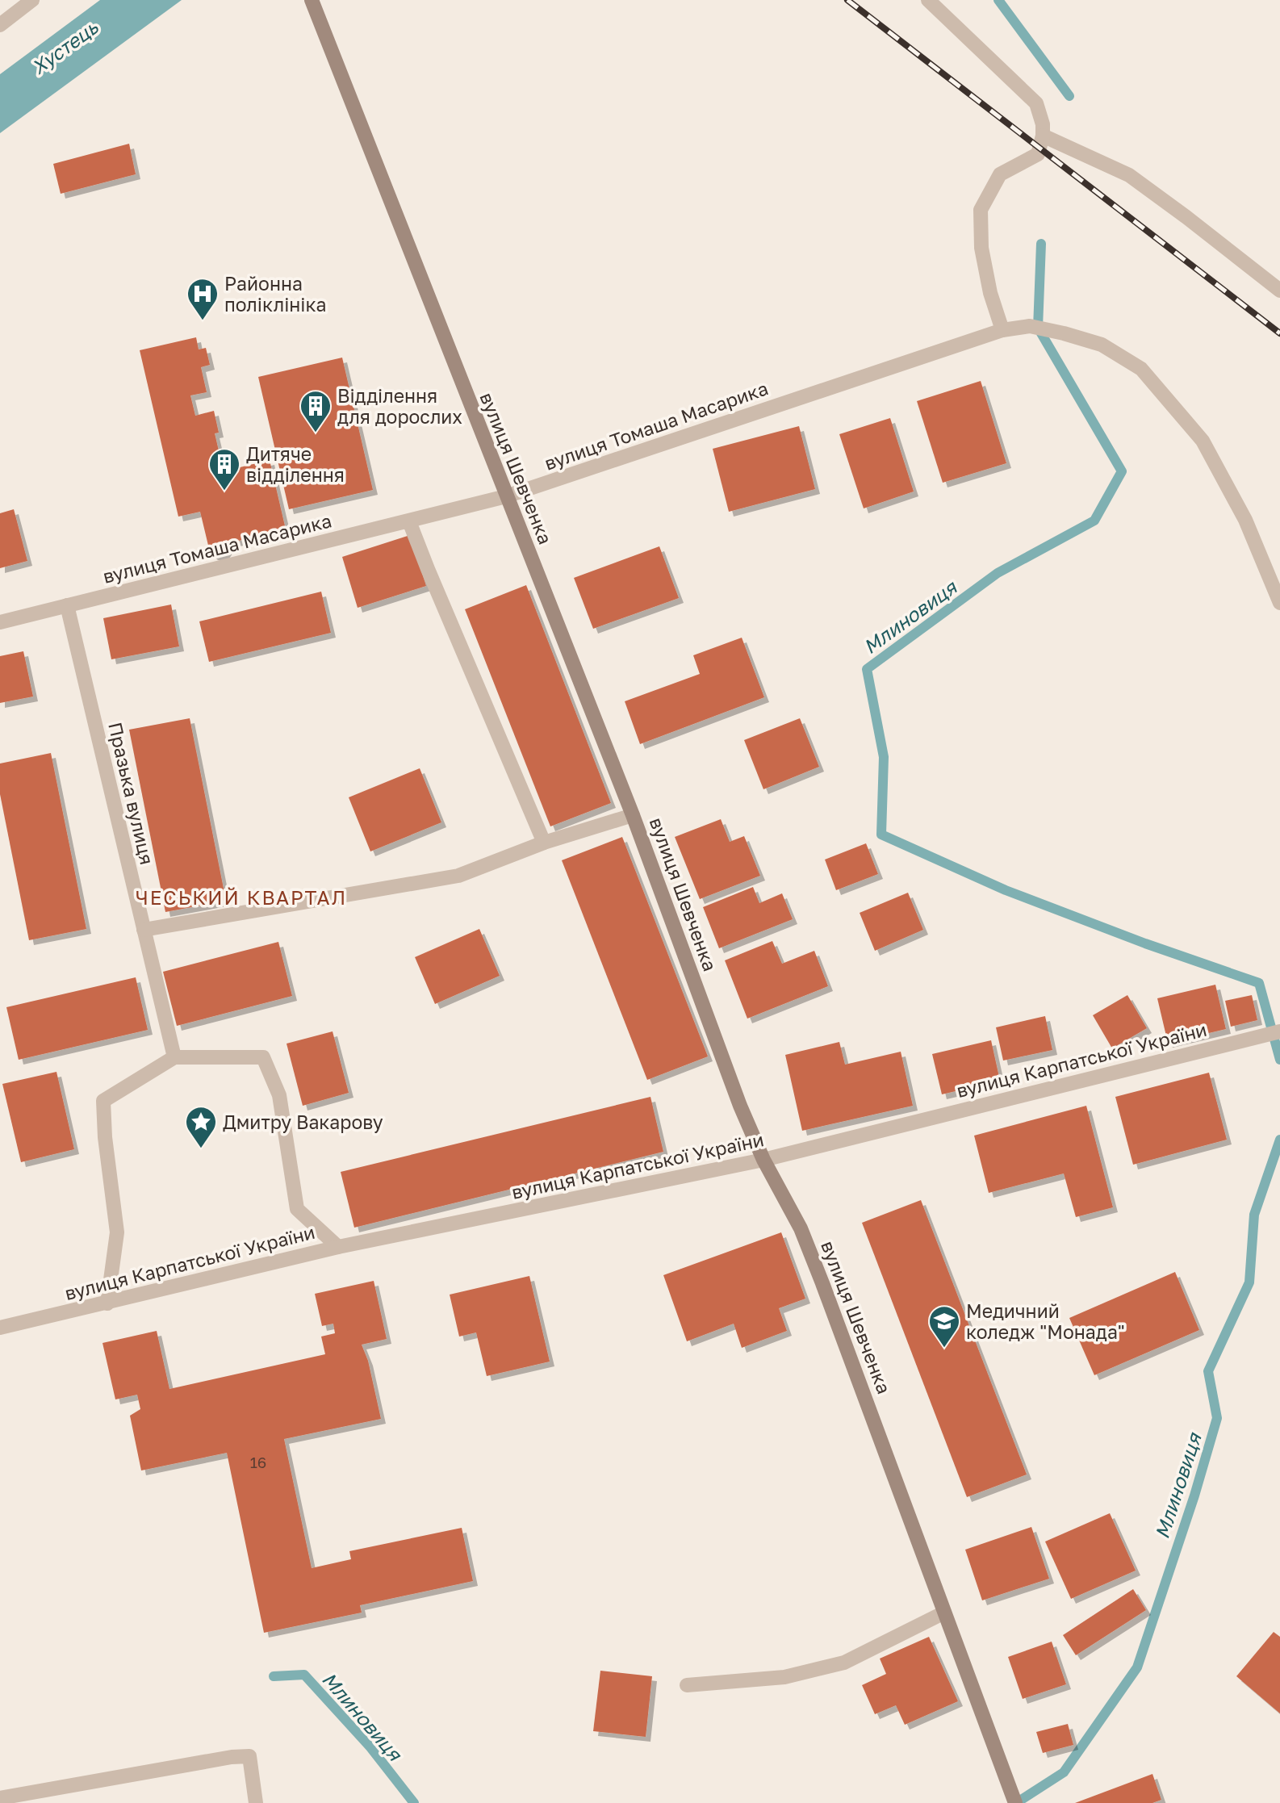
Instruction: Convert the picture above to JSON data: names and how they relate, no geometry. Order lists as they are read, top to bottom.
{
  "streets": {
    "main road": ["вулиця Шевченка"],
    "street": ["вулиця Томаша Масарика", "Празька вулиця", "вулиця Карпатської України"]
  },
  "crossings": [
    ["вулиця Томаша Масарика", "вулиця Шевченка"],
    ["вулиця Томаша Масарика", "Празька вулиця"],
    ["вулиця Шевченка", "вулиця Карпатської України"]
  ],
  "districts": ["ЧЕСЬКИЙ КВАРТАЛ"],
  "water": ["Хустець", "Млиновиця"],
  "places": {
    "hospital": ["Районна поліклініка"],
    "building": ["Відділення для дорослих", "Дитяче відділення"],
    "place": ["Дмитру Вакарову"],
    "school or university": ["Медичний коледж \"Монада\""]
  },
  "house_numbers": ["16"]
}
